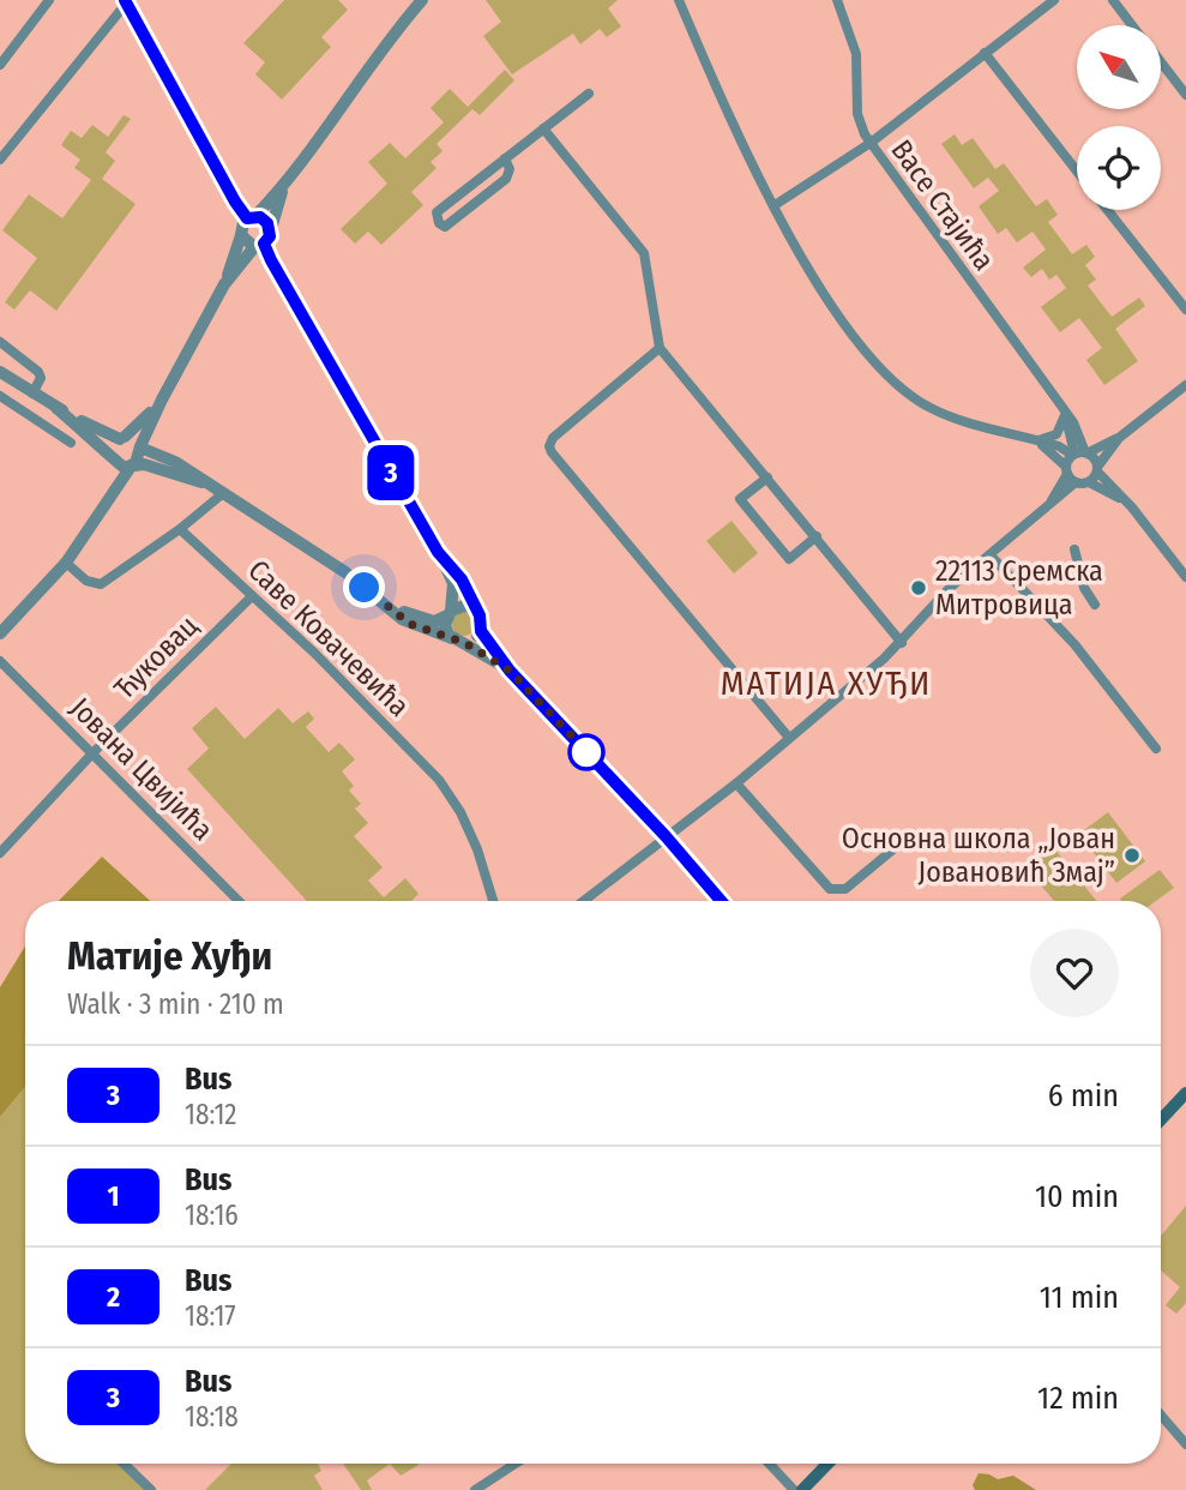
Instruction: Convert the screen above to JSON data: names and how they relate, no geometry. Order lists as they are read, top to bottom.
{
  "streets": {
    "street": [
      "Васе Стајића",
      "Саве Ковачевића",
      "Ћуковац",
      "Јована Цвијића"
    ]
  },
  "crossings": [
    ["Саве Ковачевића", "Ћуковац"],
    ["Ћуковац", "Јована Цвијића"]
  ],
  "districts": ["МАТИЈА ХУЂИ"],
  "places": ["22113 Сремска Митровица", "Основна школа „Јован Јовановић Змај”"],
  "lines": ["bus line 3"],
  "north": "top left",
  "page": {
    "on_map": "3",
    "heading": ["Матије Хуђи", "Walk · 3 min · 210 m"],
    "list": [
      {
        "mark": "3",
        "name": "Bus",
        "note": "18:12",
        "value": "6 min"
      },
      {
        "mark": "1",
        "name": "Bus",
        "note": "18:16",
        "value": "10 min"
      },
      {
        "mark": "2",
        "name": "Bus",
        "note": "18:17",
        "value": "11 min"
      },
      {
        "mark": "3",
        "name": "Bus",
        "note": "18:18",
        "value": "12 min"
      }
    ]
  }
}
